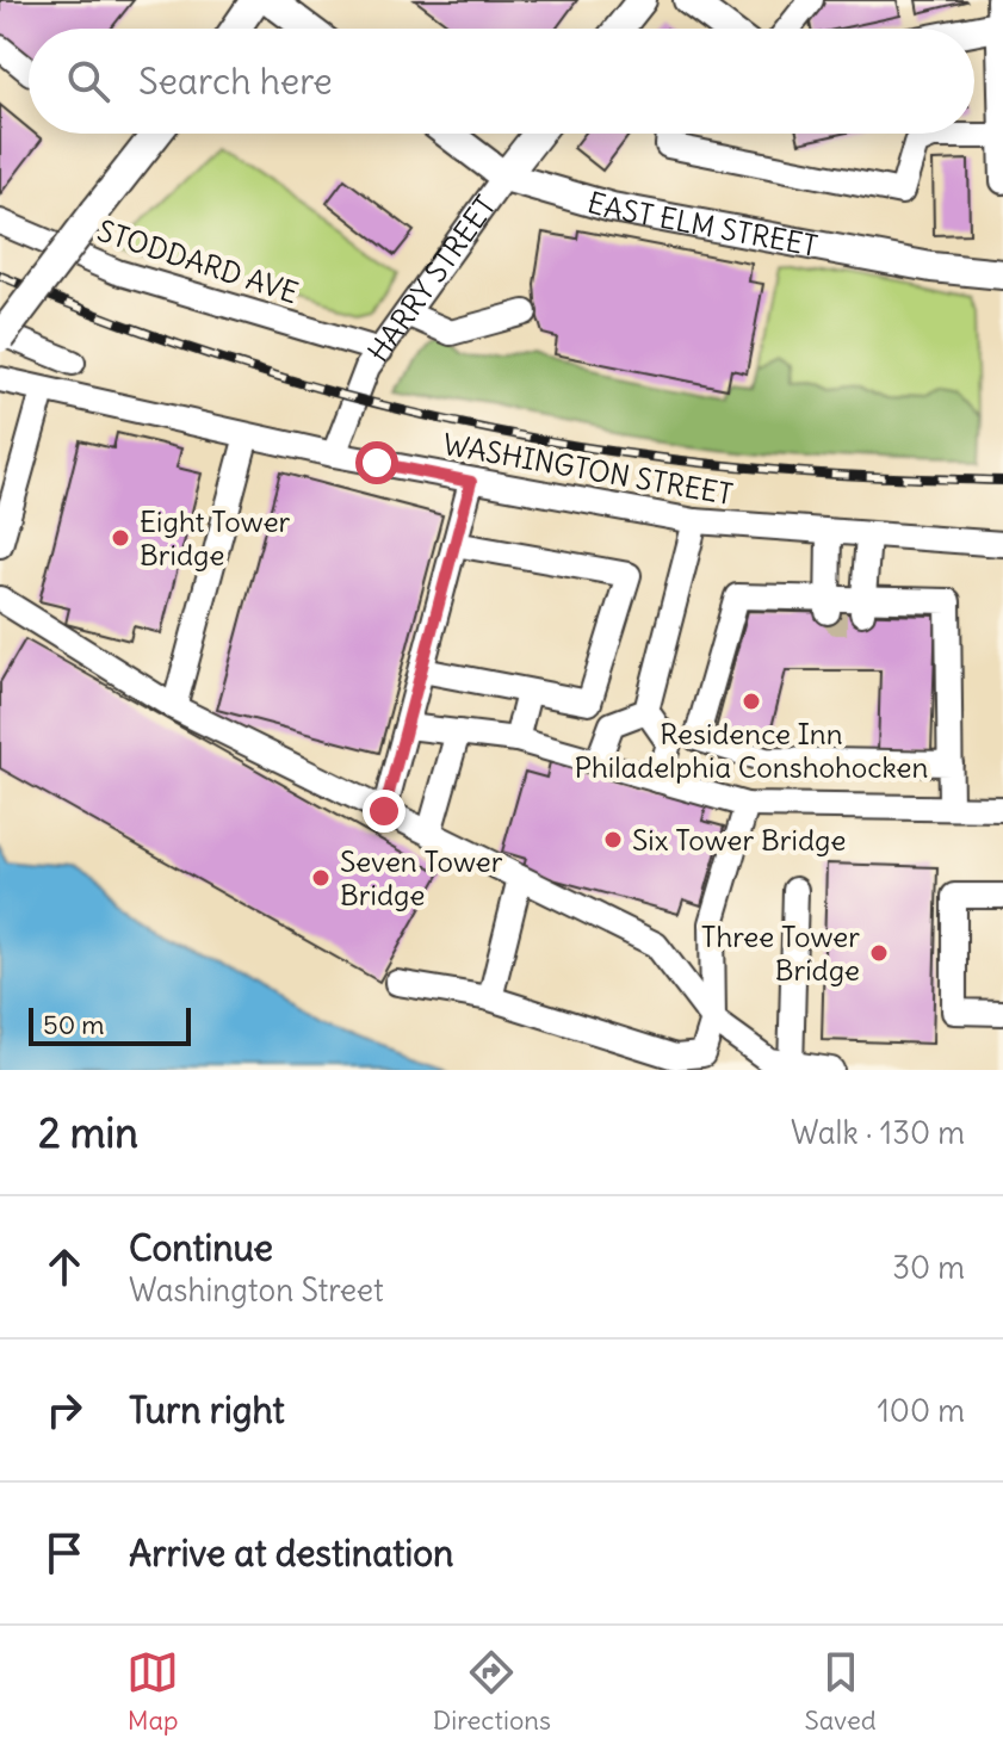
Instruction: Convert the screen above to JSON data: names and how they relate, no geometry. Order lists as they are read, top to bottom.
{
  "streets": {
    "main road": ["EAST ELM STREET", "HARRY STREET"],
    "street": ["STODDARD AVE", "WASHINGTON STREET"]
  },
  "crossings": [
    ["EAST ELM STREET", "HARRY STREET"],
    ["STODDARD AVE", "HARRY STREET"],
    ["HARRY STREET", "WASHINGTON STREET"]
  ],
  "places": [
    "Eight Tower Bridge",
    "Residence Inn Philadelphia Conshohocken",
    "Six Tower Bridge",
    "Seven Tower Bridge",
    "Three Tower Bridge"
  ],
  "scale_bar": "50 m",
  "page": {
    "search": "Search here",
    "scale": "50 m",
    "heading": ["2 min", "Walk · 130 m"],
    "list": [
      ["Continue", "Washington Street", "30 m"],
      ["Turn right", "100 m"],
      "Arrive at destination"
    ],
    "nav": ["Map", "Directions", "Saved"]
  }
}
